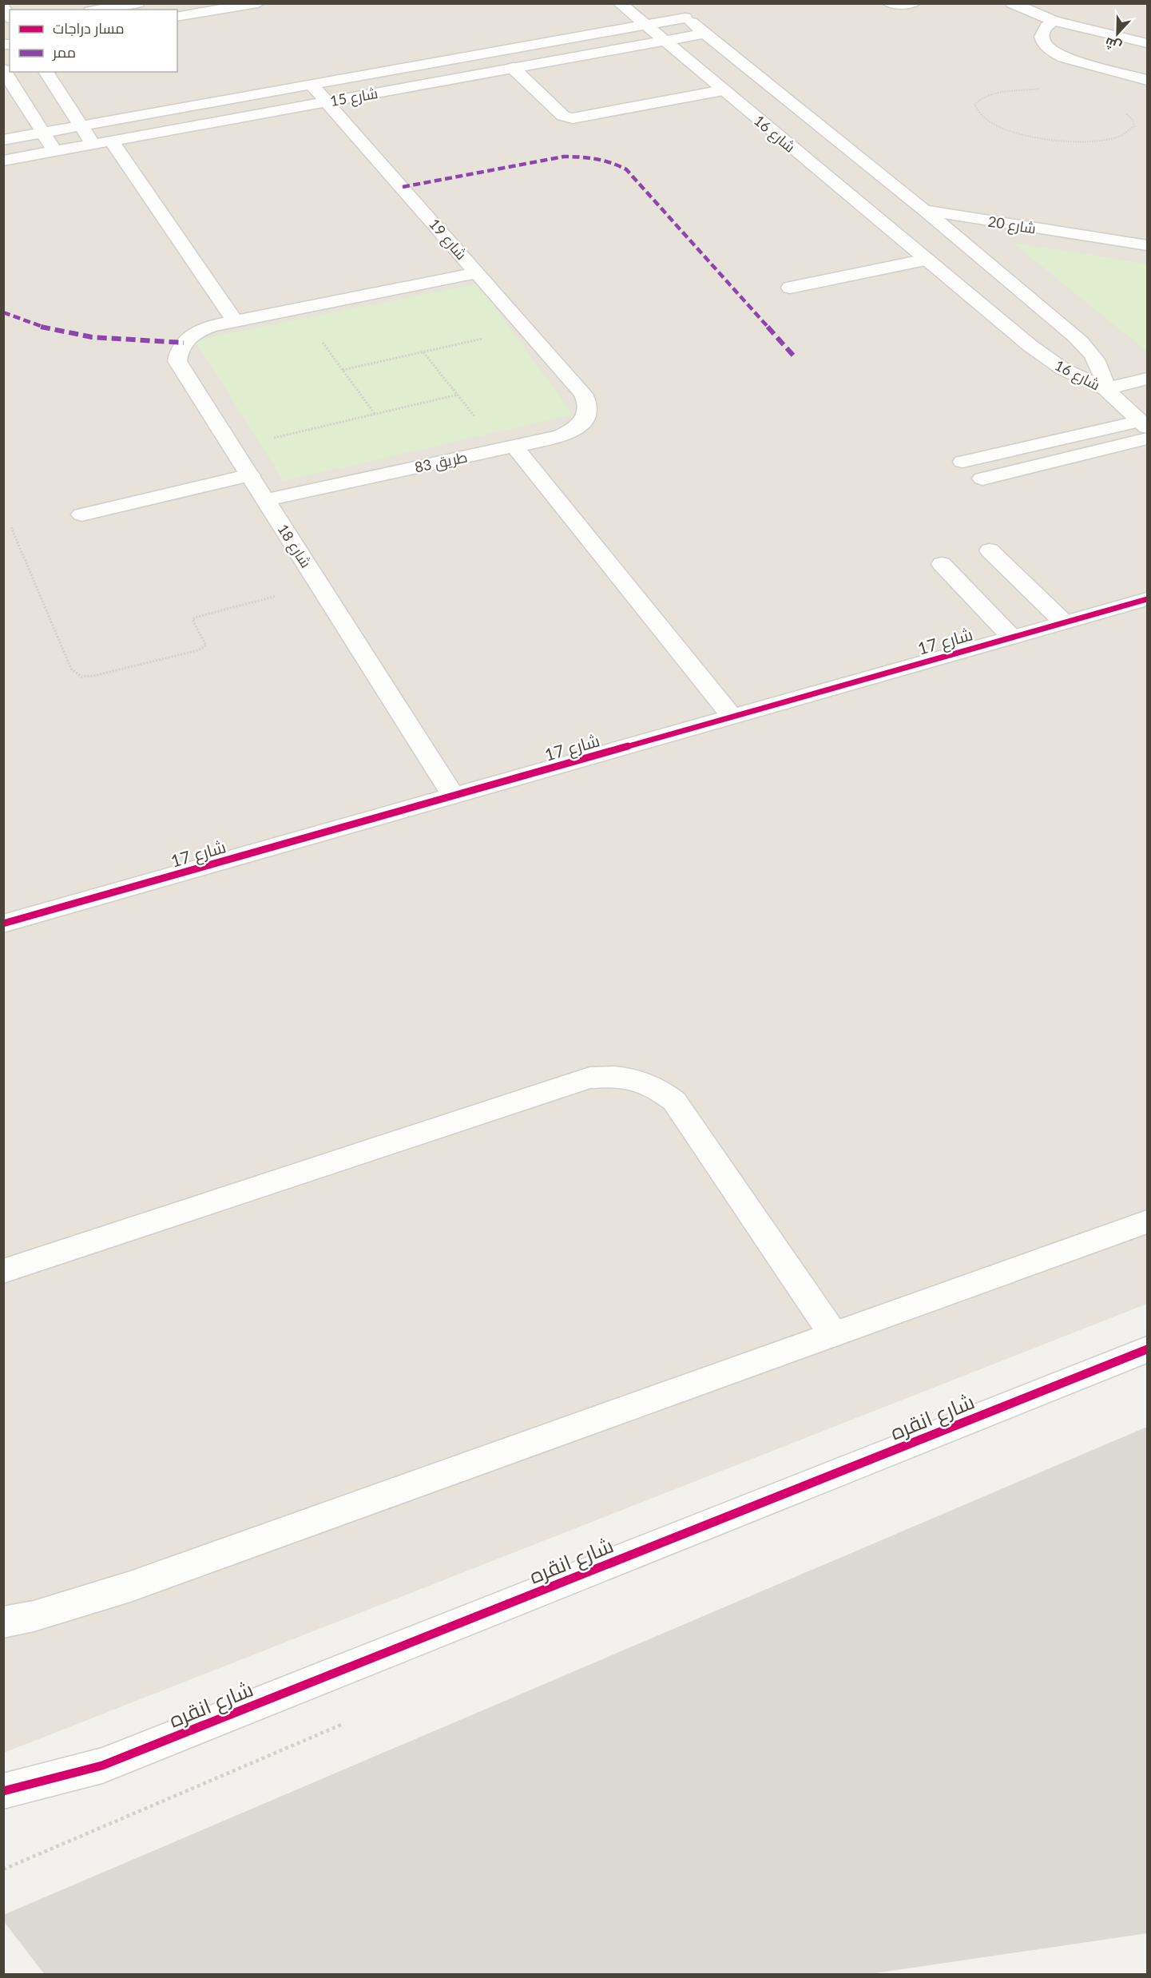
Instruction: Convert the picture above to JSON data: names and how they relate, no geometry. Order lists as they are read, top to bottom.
{
  "streets": {
    "street": [
      "شارع 15",
      "شارع 16",
      "شارع 20",
      "شارع 19",
      "طريق 83",
      "شارع 18",
      "شارع 17",
      "شارع انقره"
    ]
  },
  "crossings": [
    ["شارع 15", "شارع 16"],
    ["شارع 15", "شارع 19"],
    ["شارع 16", "شارع 20"],
    ["شارع 19", "طريق 83"],
    ["شارع 19", "شارع 18"],
    ["طريق 83", "شارع 18"],
    ["شارع 18", "شارع 17"]
  ],
  "legend": ["مسار دراجات", "ممر"],
  "north": "bottom"
}
